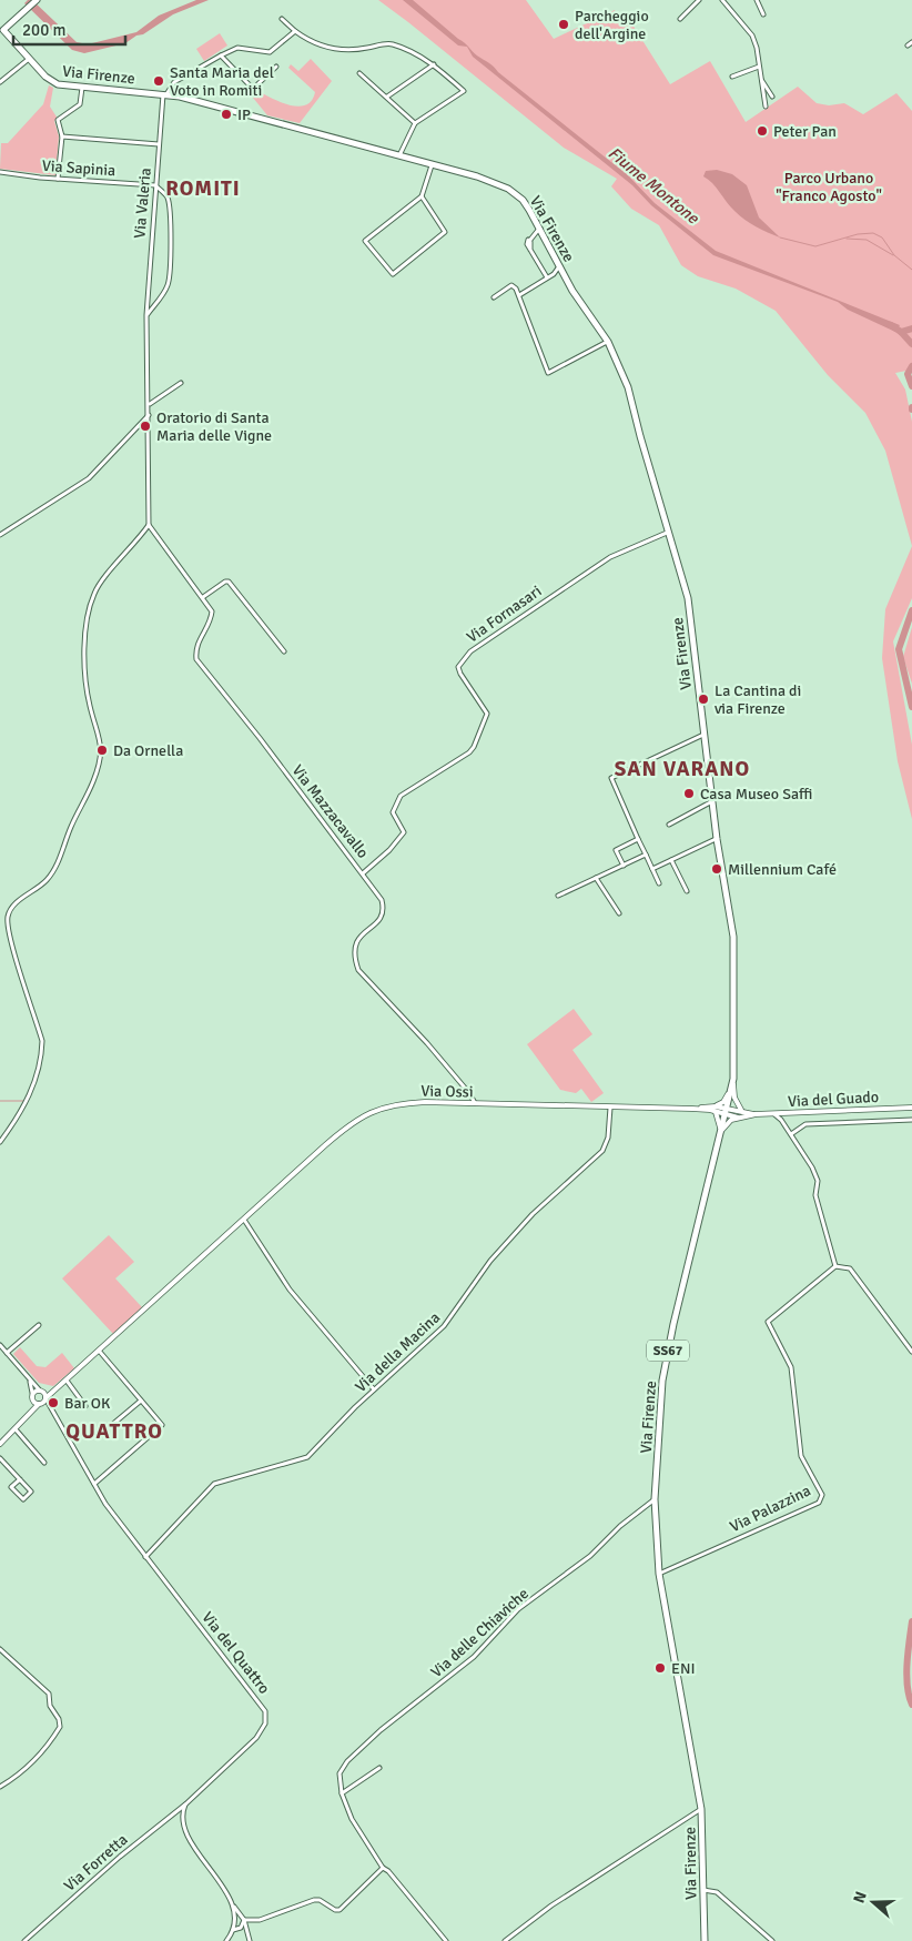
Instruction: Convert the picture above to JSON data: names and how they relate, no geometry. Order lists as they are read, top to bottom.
{
  "streets": {
    "main road": ["Via Firenze", "SS67"],
    "street": [
      "Via Sapinia",
      "Via Valeria",
      "Via Fornasari",
      "Via Mazzacavallo",
      "Via Ossi",
      "Via del Guado",
      "Via della Macina",
      "Via Palazzina",
      "Via delle Chiaviche",
      "Via del Quattro",
      "Via Forretta"
    ]
  },
  "crossings": [
    ["Via Firenze", "Via Valeria"],
    ["Via Firenze", "Via Fornasari"],
    ["Via Firenze", "Via Ossi"],
    ["Via Firenze", "Via del Guado"],
    ["Via Firenze", "Via Palazzina"],
    ["Via Firenze", "Via delle Chiaviche"],
    ["Via Sapinia", "Via Valeria"],
    ["Via Valeria", "Via Mazzacavallo"],
    ["Via Fornasari", "Via Mazzacavallo"],
    ["Via Mazzacavallo", "Via Ossi"],
    ["Via Ossi", "Via del Guado"],
    ["Via Ossi", "Via della Macina"],
    ["Via Ossi", "Via del Quattro"],
    ["Via della Macina", "Via del Quattro"],
    ["Via del Quattro", "Via Forretta"]
  ],
  "districts": ["ROMITI", "SAN VARANO", "QUATTRO"],
  "water": ["Fiume Montone"],
  "parks": ["Parco Urbano \"Franco Agosto\""],
  "places": [
    "Parcheggio dell'Argine",
    "Santa Maria del Voto in Romiti",
    "IP",
    "Peter Pan",
    "Oratorio di Santa Maria delle Vigne",
    "La Cantina di via Firenze",
    "Da Ornella",
    "Casa Museo Saffi",
    "Millennium Café",
    "Bar OK",
    "ENI"
  ],
  "scale_bar": "200 m",
  "north": "left"
}
